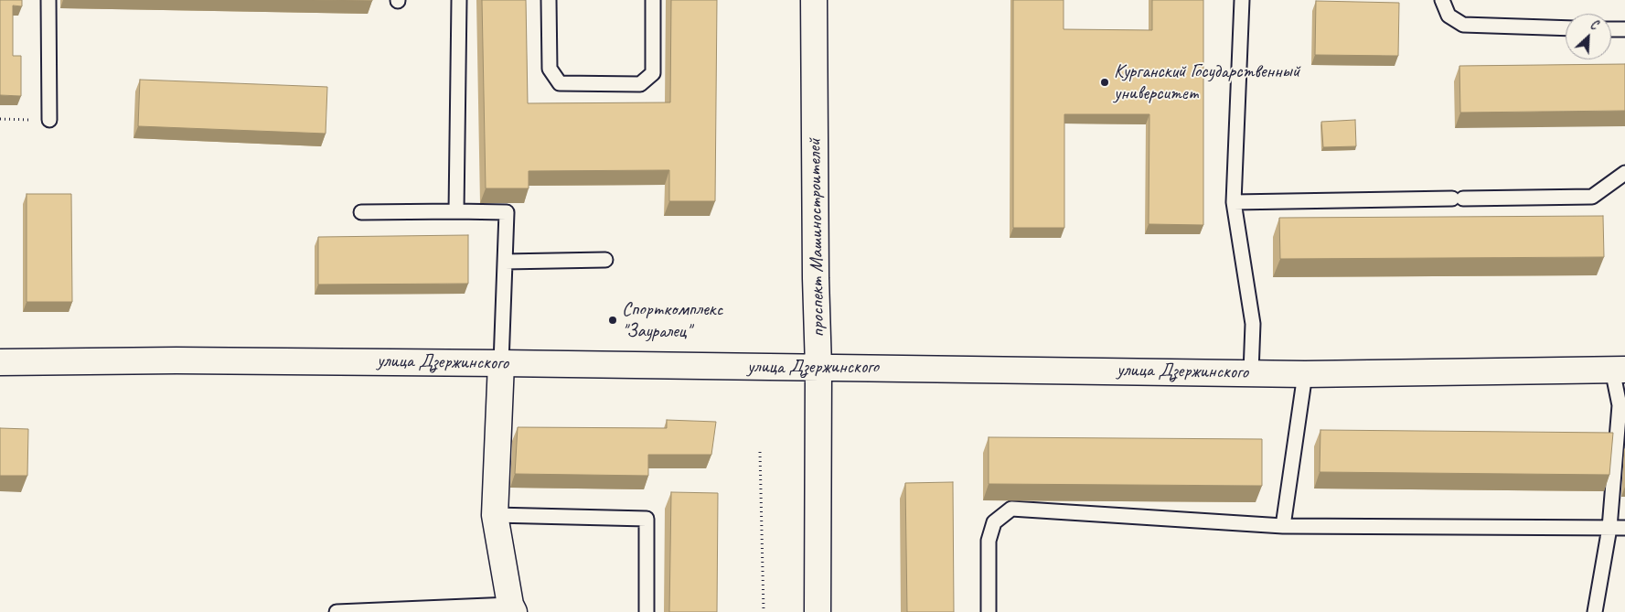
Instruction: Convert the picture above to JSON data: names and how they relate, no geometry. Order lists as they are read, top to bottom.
{
  "streets": {
    "main road": ["проспект Машиностроителей", "улица Дзержинского"]
  },
  "crossings": [
    ["проспект Машиностроителей", "улица Дзержинского"]
  ],
  "places": ["Курганский Государственный университет", "Спорткомплекс \"Зауралец\""],
  "north": "top right"
}
